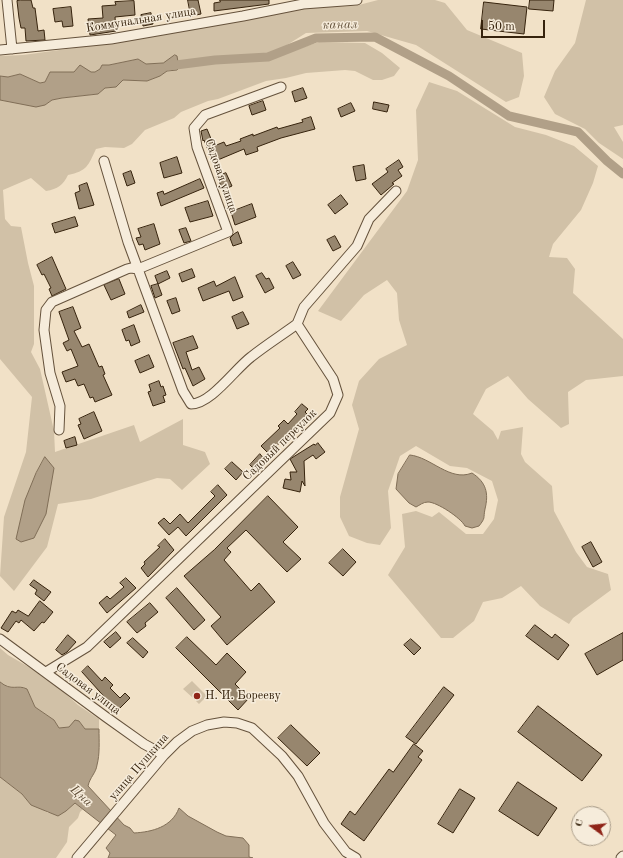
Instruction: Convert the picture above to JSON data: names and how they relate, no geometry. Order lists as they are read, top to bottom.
{
  "streets": {
    "street": [
      "Коммунальная улица",
      "Садовая улица",
      "Садовый переулок",
      "улица Пушкина"
    ]
  },
  "crossings": [
    ["Садовая улица", "Садовый переулок"],
    ["Садовая улица", "улица Пушкина"]
  ],
  "water": ["канал", "Цна"],
  "places": ["Н. И. Борееву"],
  "scale_bar": "50 m",
  "north": "left"
}
